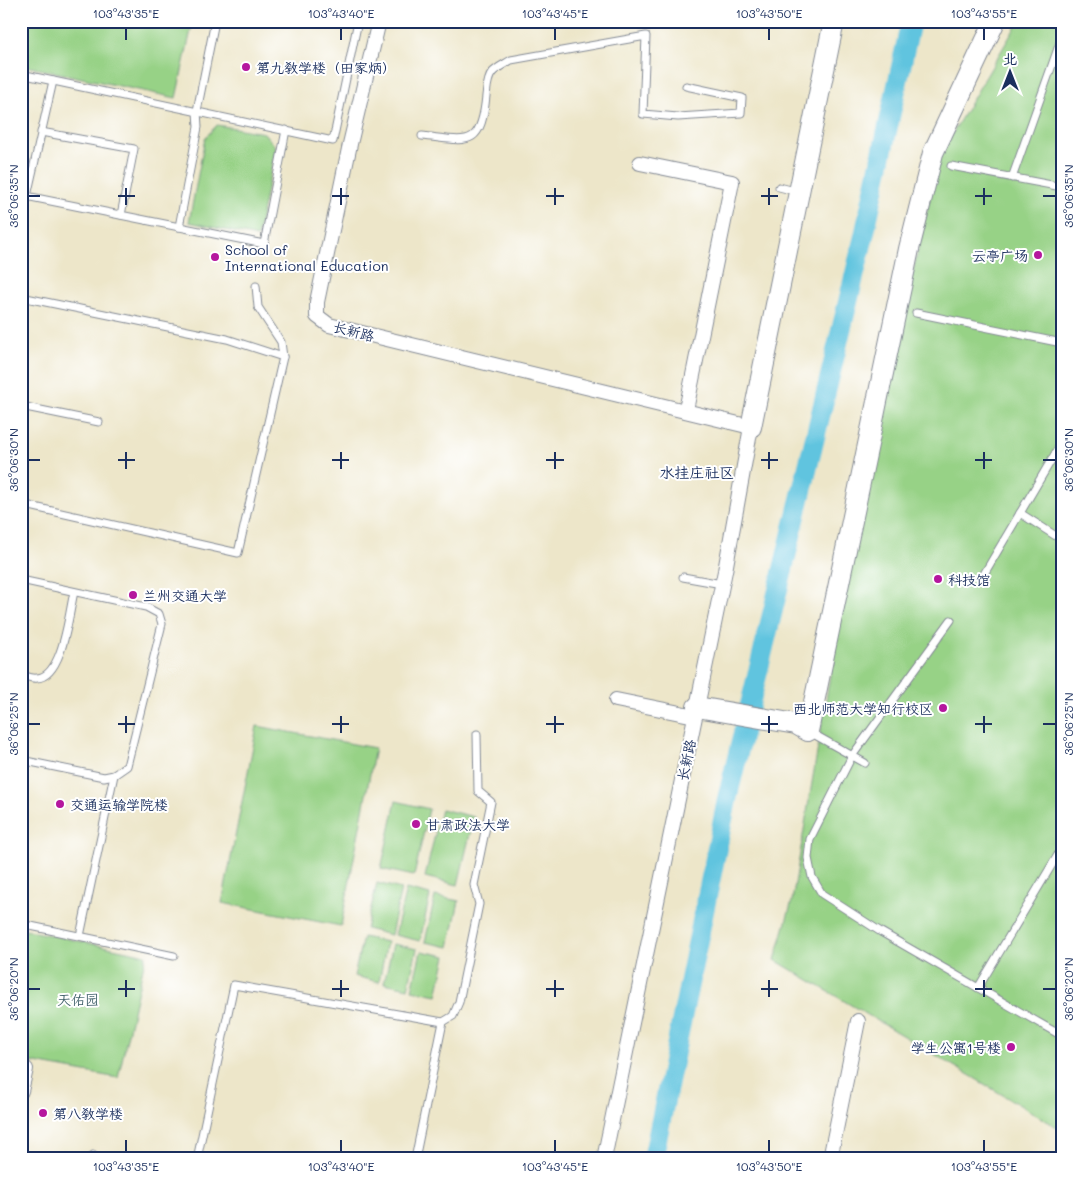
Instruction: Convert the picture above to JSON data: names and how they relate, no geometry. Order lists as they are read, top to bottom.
{
  "streets": {
    "street": ["长新路"]
  },
  "districts": ["水挂庄社区"],
  "parks": ["天佑园"],
  "places": [
    "第九教学楼（田家炳）",
    "云亭广场",
    "School of International Education",
    "科技馆",
    "兰州交通大学",
    "西北师范大学知行校区",
    "交通运输学院楼",
    "甘肃政法大学",
    "学生公寓1号楼",
    "第八教学楼"
  ],
  "north": "top",
  "coordinates": [
    "103°43'35\"E",
    "103°43'40\"E",
    "103°43'45\"E",
    "103°43'50\"E",
    "103°43'55\"E",
    "36°06'35\"N",
    "36°06'30\"N",
    "36°06'25\"N",
    "36°06'20\"N"
  ]
}
